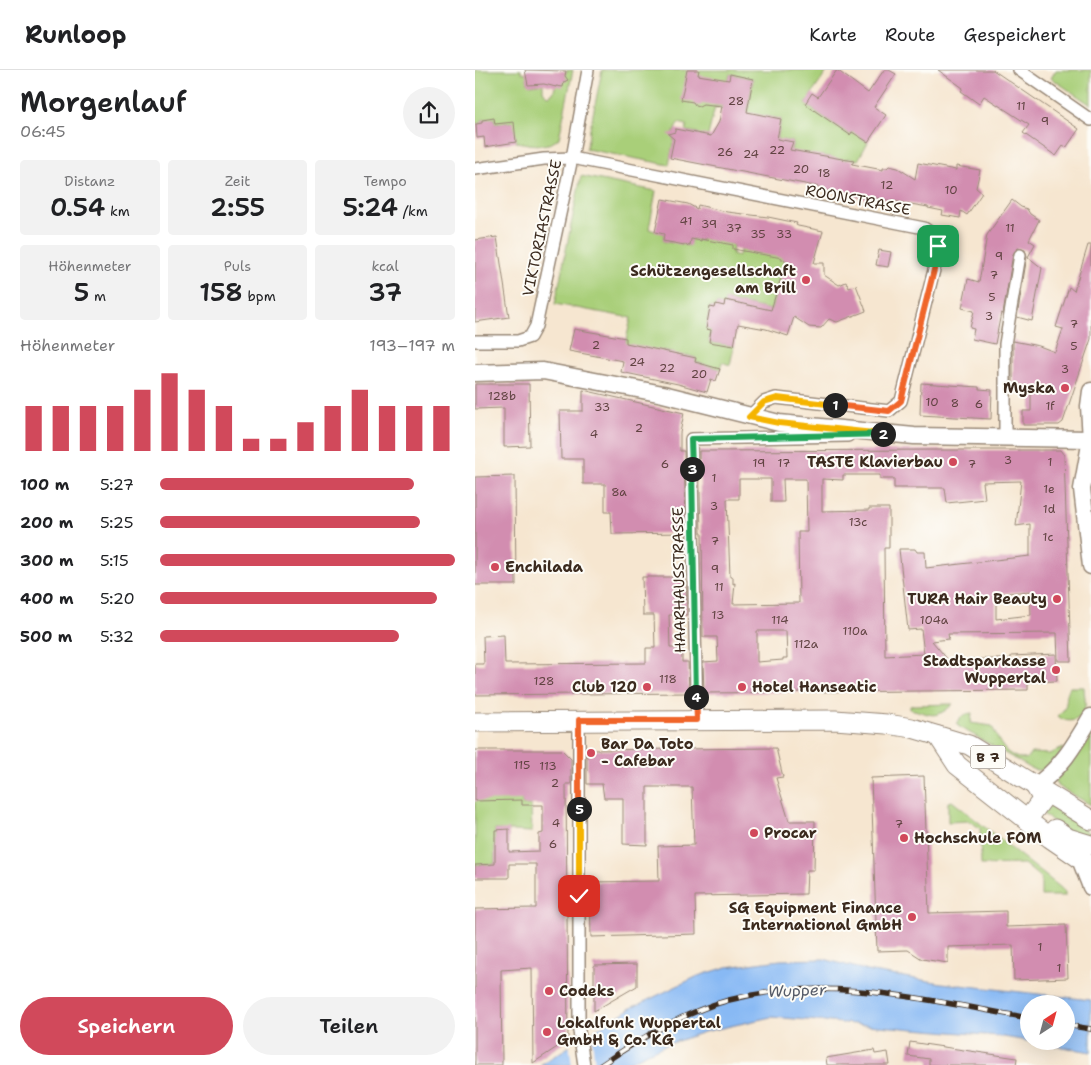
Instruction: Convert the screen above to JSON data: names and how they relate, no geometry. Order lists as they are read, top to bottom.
{
  "streets": {
    "main road": ["B 7"],
    "street": ["ROONSTRASSE", "VIKTORIASTRASSE", "HAARHAUSSTRASSE"]
  },
  "crossings": [
    ["ROONSTRASSE", "VIKTORIASTRASSE"],
    ["HAARHAUSSTRASSE", "B 7"]
  ],
  "water": ["Wupper"],
  "places": [
    "Schützengesellschaft am Brill",
    "Myska",
    "TASTE Klavierbau",
    "Enchilada",
    "TURA Hair Beauty",
    "Stadtsparkasse Wuppertal",
    "Club 120",
    "Hotel Hanseatic",
    "Bar Da Toto - Cafebar",
    "Procar",
    "Hochschule FOM",
    "SG Equipment Finance International GmbH",
    "Codeks",
    "Lokalfunk Wuppertal GmbH & Co. KG"
  ],
  "house_numbers": [
    "28",
    "11",
    "9",
    "22",
    "26",
    "24",
    "20",
    "18",
    "12",
    "10",
    "41",
    "39",
    "37",
    "11",
    "35",
    "33",
    "9",
    "7",
    "5",
    "3",
    "7",
    "2",
    "5",
    "24",
    "22",
    "3",
    "20",
    "128b",
    "10",
    "8",
    "6",
    "1f",
    "33",
    "2",
    "4",
    "3",
    "1",
    "19",
    "17",
    "6",
    "7",
    "1",
    "1e",
    "8a",
    "3",
    "1d",
    "13c",
    "1c",
    "7",
    "9",
    "11",
    "13",
    "114",
    "104a",
    "110a",
    "112a",
    "118",
    "128",
    "115",
    "113",
    "2",
    "4",
    "7",
    "6",
    "1",
    "1"
  ],
  "north": "top right",
  "page": {
    "header": "Runloop",
    "nav": ["Karte", "Route", "Gespeichert"],
    "heading": ["Morgenlauf", "06:45"],
    "stats": [
      ["Distanz", "0.54 km"],
      ["Zeit", "2:55"],
      ["Tempo", "5:24 /km"],
      ["Höhenmeter", "5 m"],
      ["Puls", "158 bpm"],
      ["kcal", "37"]
    ],
    "chart": ["Höhenmeter", "193–197 m"],
    "pins": [
      "1",
      "2",
      "3",
      "4",
      "5"
    ],
    "list": [
      {
        "name": "100 m",
        "note": "5:27"
      },
      {
        "name": "200 m",
        "note": "5:25"
      },
      {
        "name": "300 m",
        "note": "5:15"
      },
      {
        "name": "400 m",
        "note": "5:20"
      },
      {
        "name": "500 m",
        "note": "5:32"
      }
    ],
    "buttons": ["Speichern", "Teilen"]
  }
}
